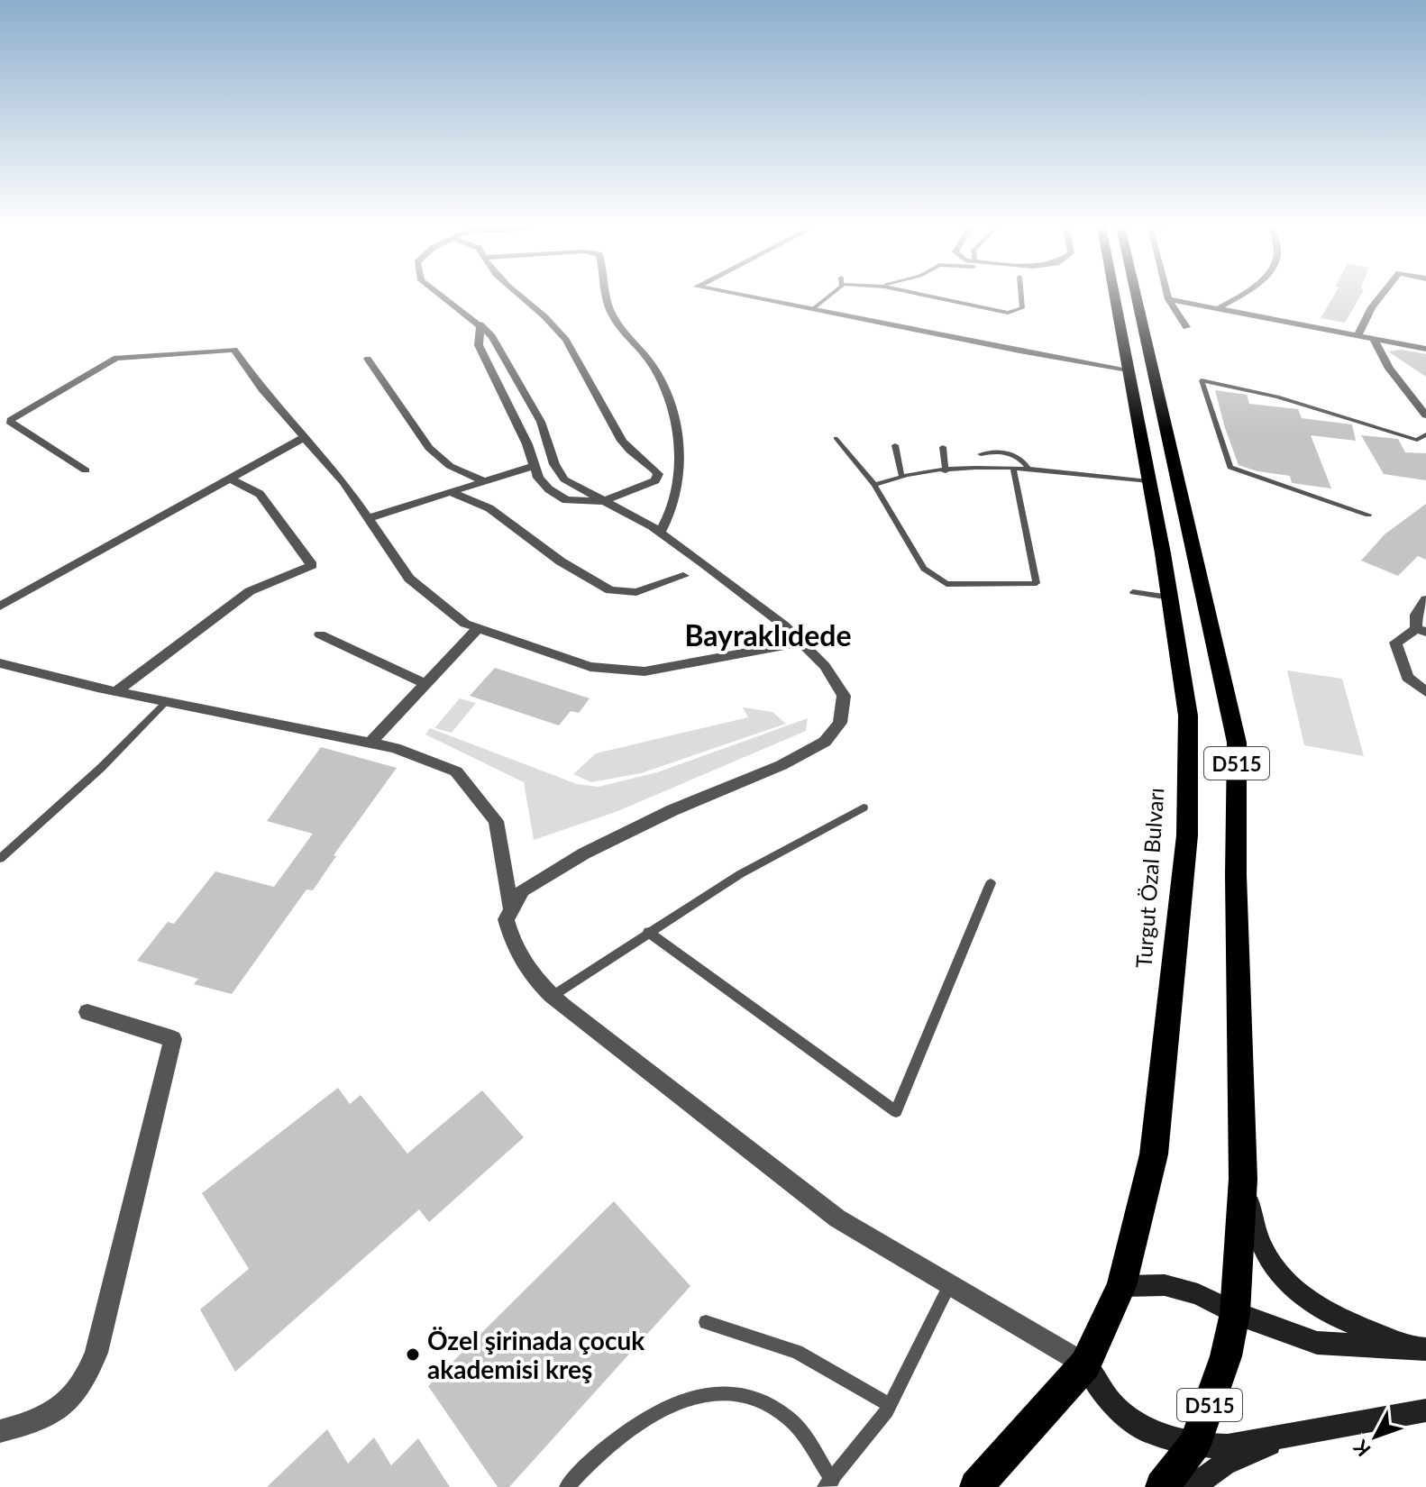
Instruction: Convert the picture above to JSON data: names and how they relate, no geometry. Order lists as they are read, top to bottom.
{
  "streets": {
    "highway": ["D515", "Turgut Özal Bulvarı"]
  },
  "crossings": [
    ["D515", "Turgut Özal Bulvarı"]
  ],
  "districts": ["Bayraklıdede"],
  "places": ["Özel şirinada çocuk akademisi kreş"],
  "north": "bottom left"
}
